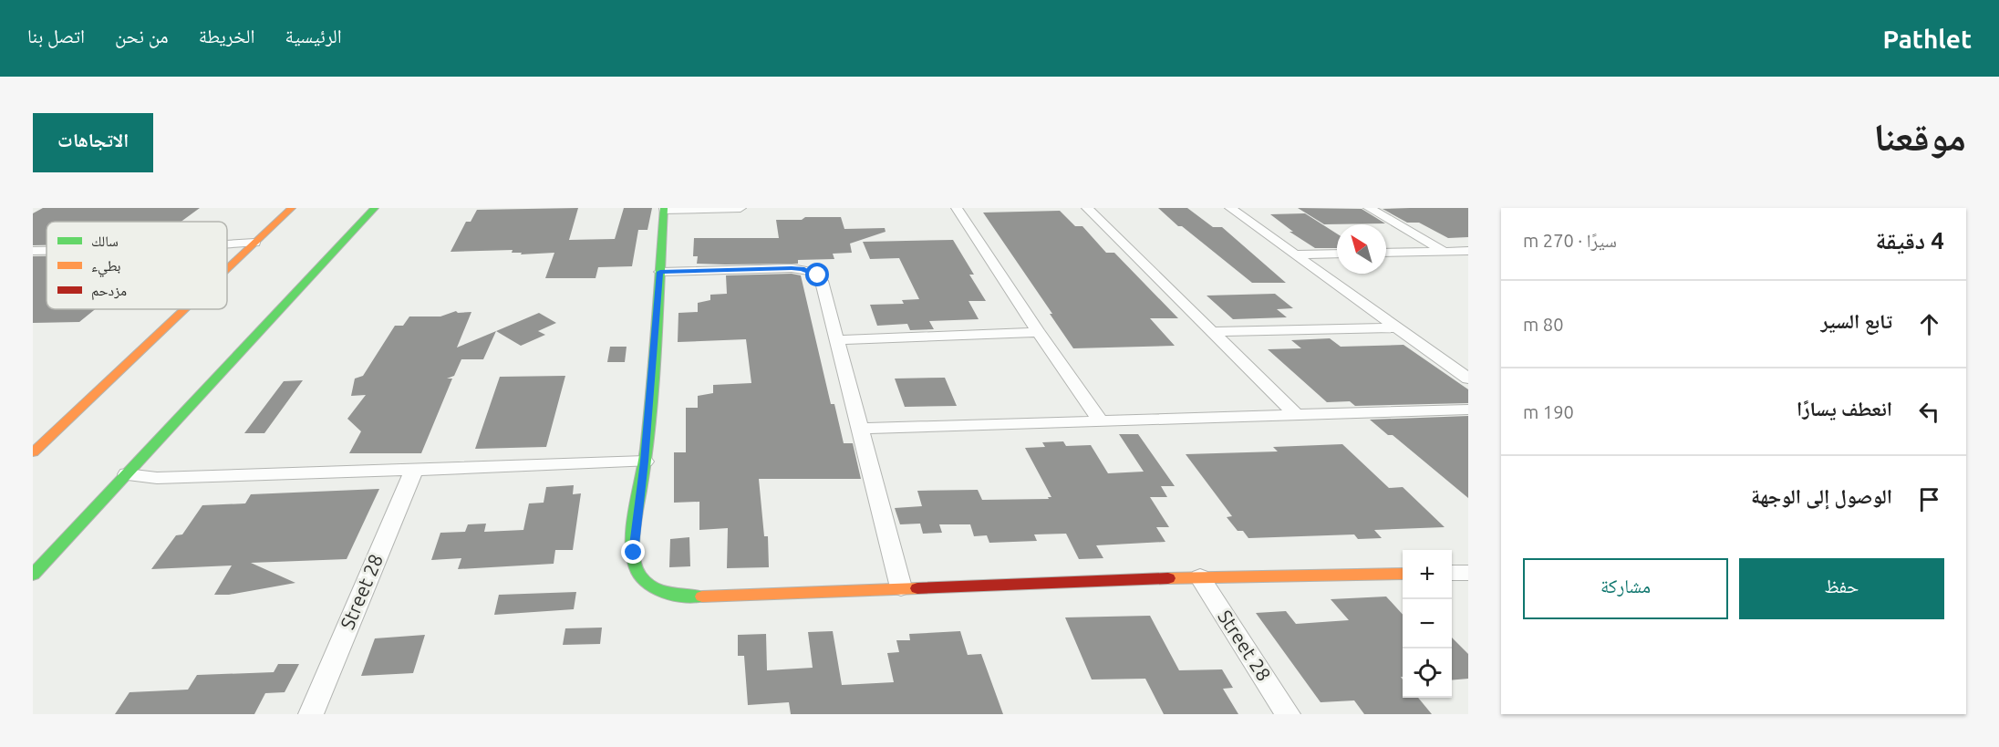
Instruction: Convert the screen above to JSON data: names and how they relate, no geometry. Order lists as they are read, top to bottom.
{
  "streets": {
    "street": ["Street 28"]
  },
  "legend": ["سالك", "بطيء", "مزدحم"],
  "north": "top left",
  "page": {
    "header": "Pathlet",
    "nav": [
      "الرئيسية",
      "الخريطة",
      "من نحن",
      "اتصل بنا"
    ],
    "title": "موقعنا",
    "buttons": [
      "الاتجاهات",
      ["حفظ", "مشاركة"]
    ],
    "heading": ["4 دقيقة", "سيرًا · 270 m"],
    "list": [
      ["تابع السير", "80 m"],
      ["انعطف يسارًا", "190 m"],
      "الوصول إلى الوجهة"
    ],
    "map_buttons": ["+", "−"]
  }
}
